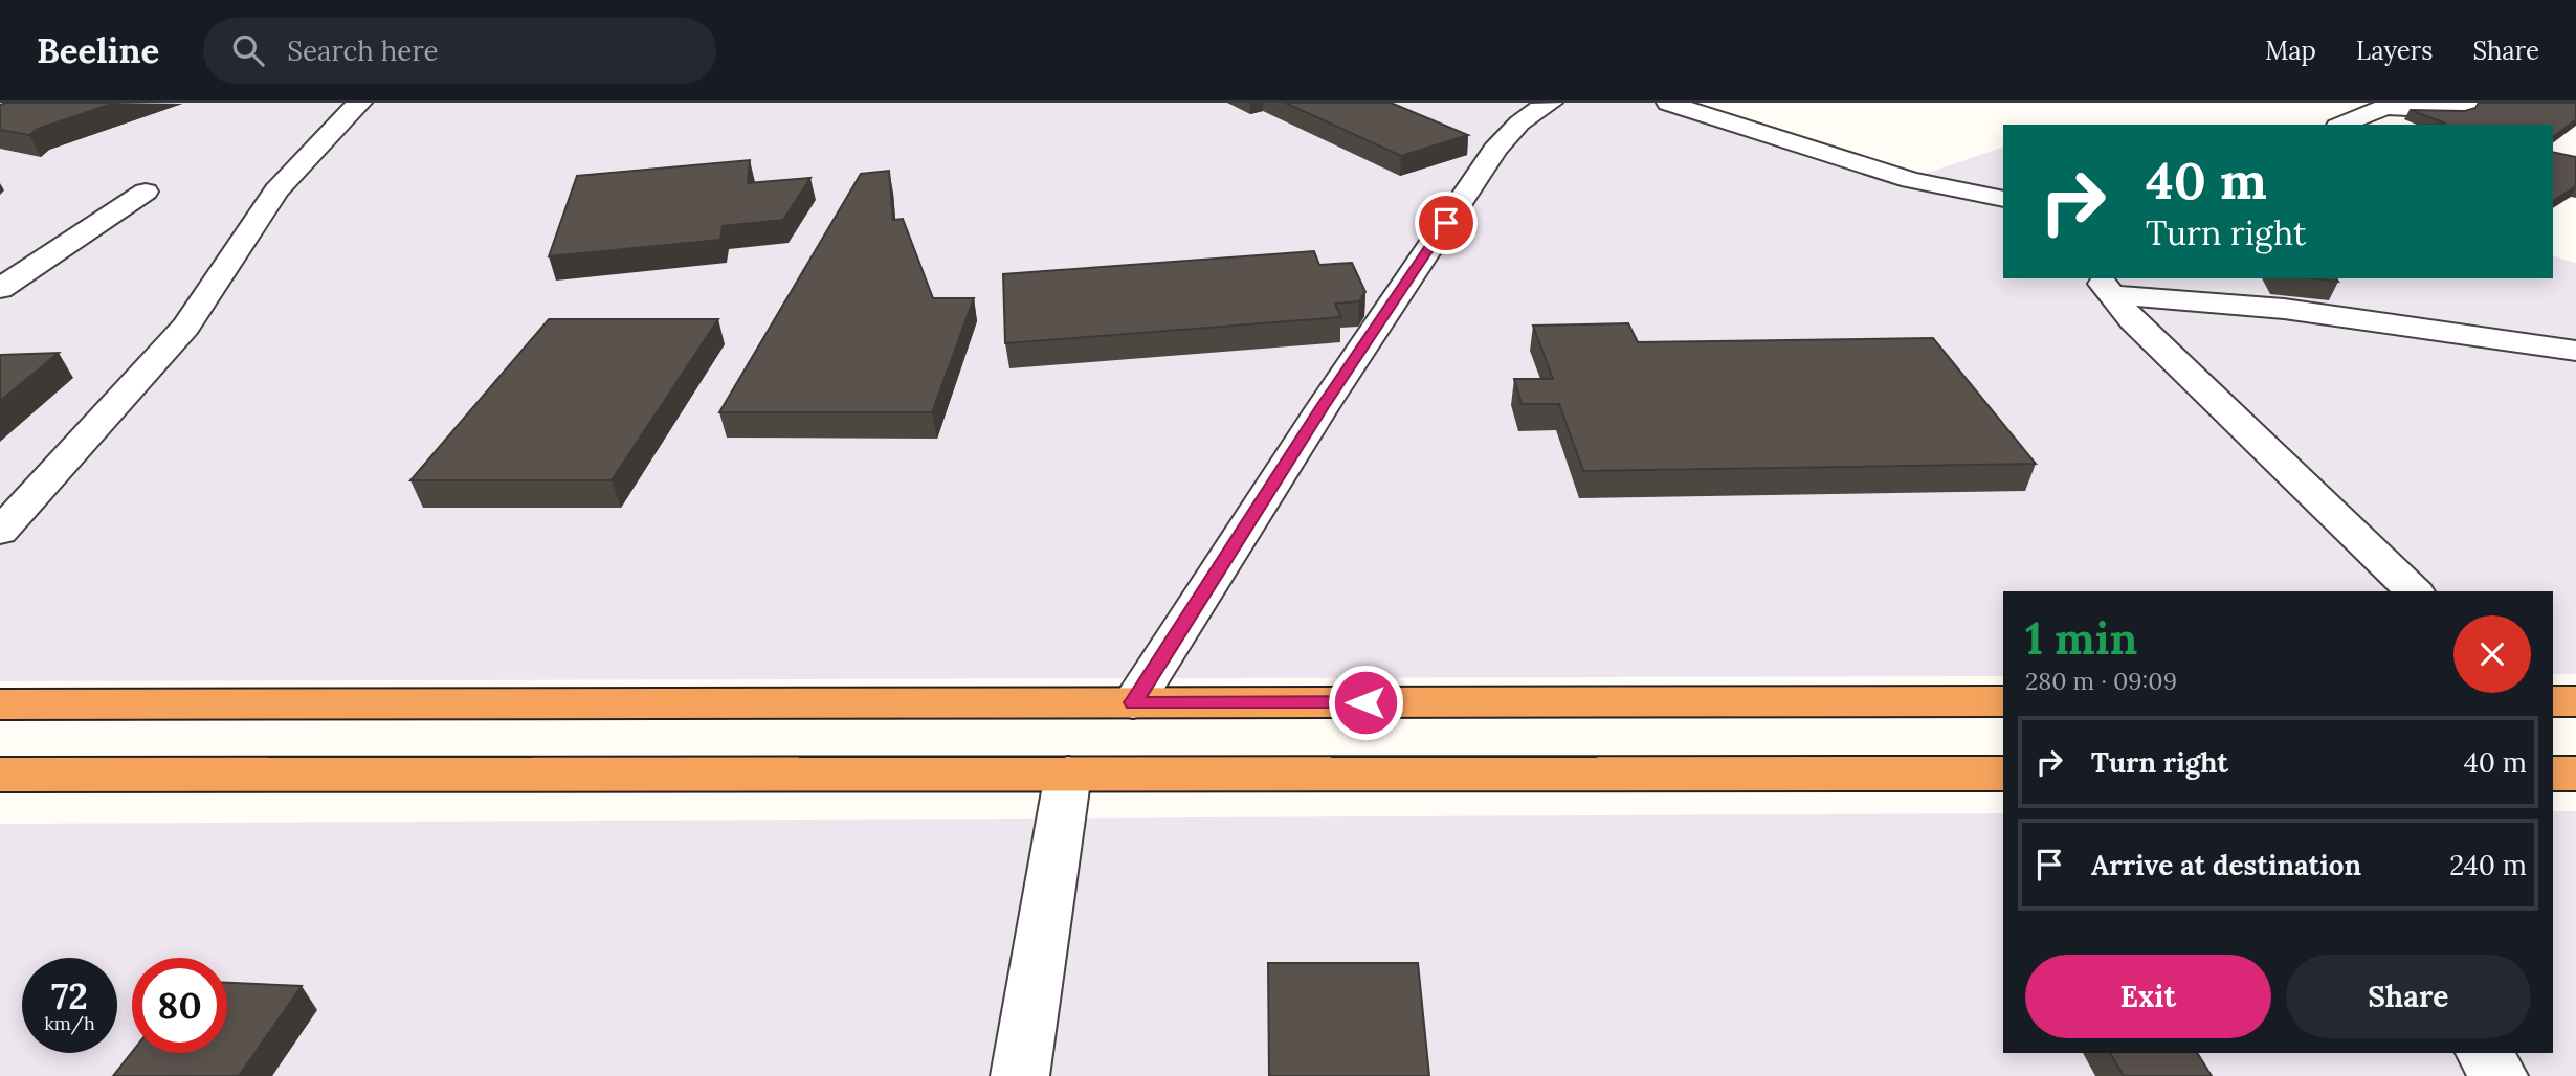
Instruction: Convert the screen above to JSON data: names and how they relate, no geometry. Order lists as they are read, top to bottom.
{
  "page": {
    "header": "Beeline",
    "search": "Search here",
    "nav": ["Map", "Layers", "Share"],
    "turn": ["40 m", "Turn right"],
    "heading": ["1 min", "280 m · 09:09"],
    "list": [
      {
        "name": "Turn right",
        "value": "40 m"
      },
      {
        "name": "Arrive at destination",
        "value": "240 m"
      }
    ],
    "buttons": ["Exit", "Share"],
    "speed": "72 km/h",
    "limit": "80"
  }
}
